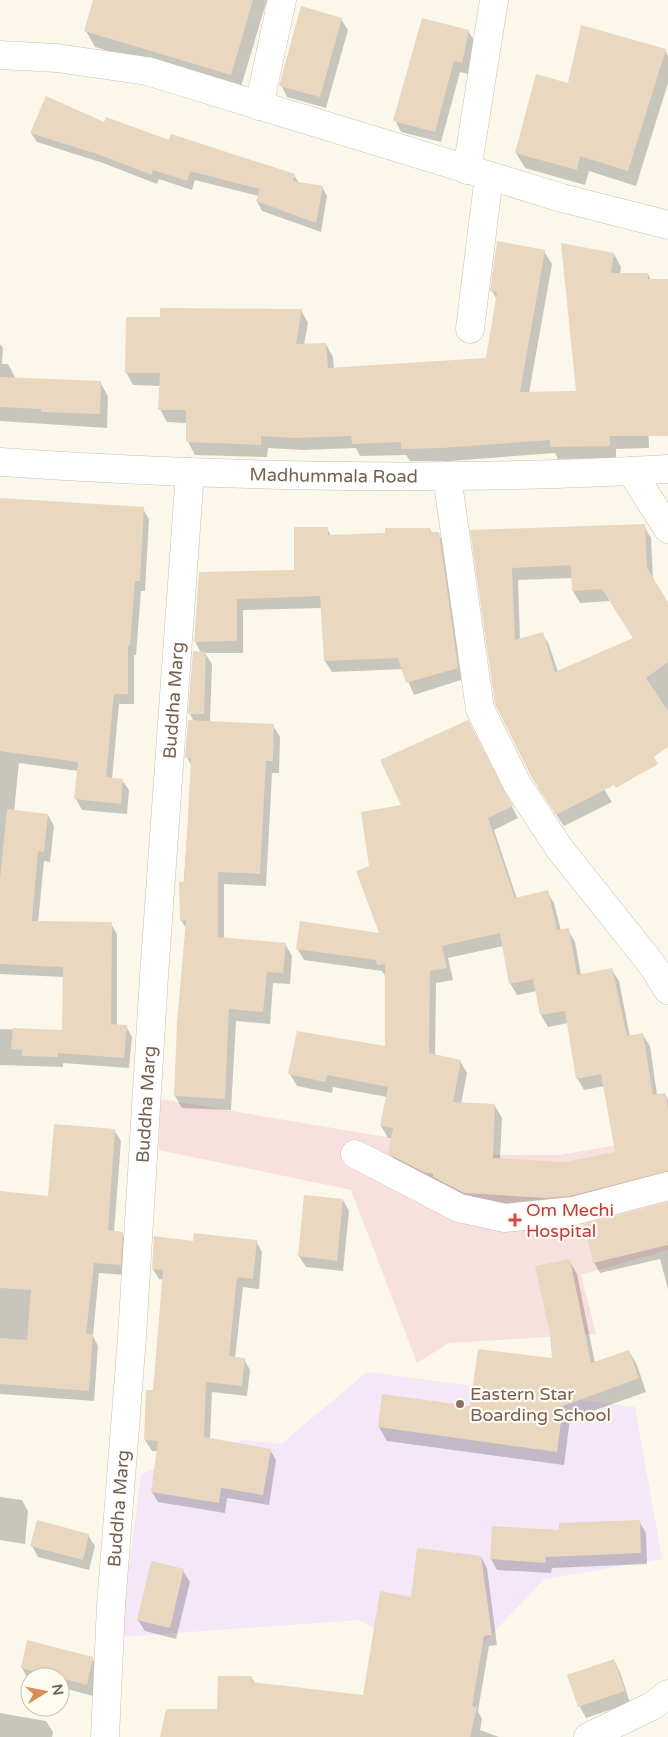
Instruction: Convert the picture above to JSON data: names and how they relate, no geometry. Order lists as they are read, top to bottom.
{
  "streets": {
    "street": ["Madhummala Road", "Buddha Marg"]
  },
  "crossings": [
    ["Madhummala Road", "Buddha Marg"]
  ],
  "places": {
    "health": ["Om Mechi Hospital"],
    "other": ["Eastern Star Boarding School"]
  },
  "north": "right"
}
